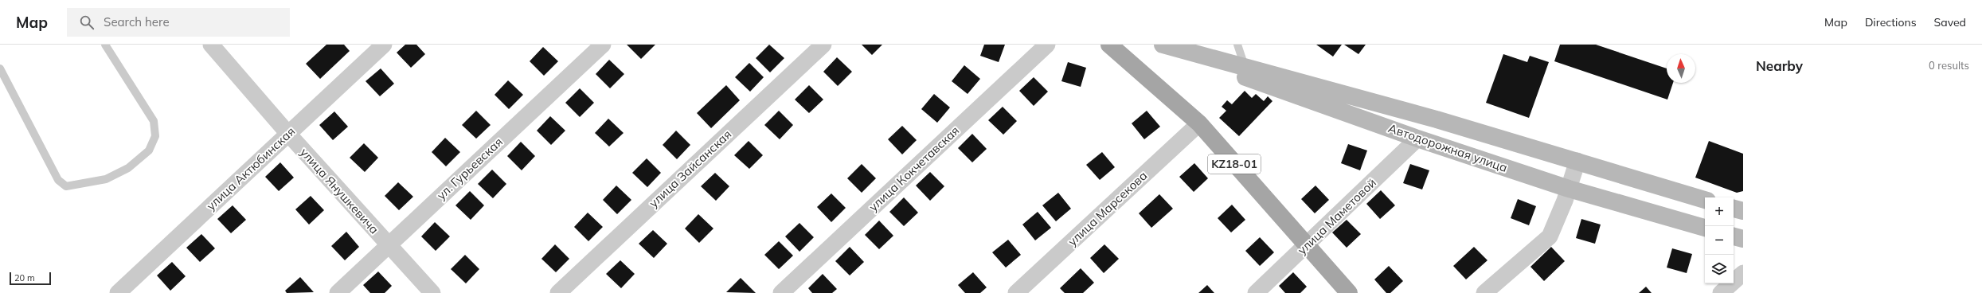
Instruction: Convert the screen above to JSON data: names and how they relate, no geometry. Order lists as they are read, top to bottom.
{
  "streets": {
    "main road": ["Автодорожная улица", "KZ18-01"],
    "street": [
      "улица Актюбинская",
      "ул. Гурьевская",
      "улица Зайсанская",
      "улица Кокчетавская",
      "улица Янушкевича",
      "улица Марсекова",
      "улица Маметовой"
    ]
  },
  "crossings": [
    ["Автодорожная улица", "улица Маметовой"],
    ["KZ18-01", "улица Марсекова"],
    ["KZ18-01", "улица Маметовой"],
    ["улица Актюбинская", "улица Янушкевича"],
    ["ул. Гурьевская", "улица Янушкевича"]
  ],
  "scale_bar": "20 m",
  "north": "top",
  "page": {
    "header": "Map",
    "search": "Search here",
    "nav": ["Map", "Directions", "Saved"],
    "heading": ["Nearby", "0 results"],
    "map_buttons": ["+", "−"],
    "scale": "20 m"
  }
}
